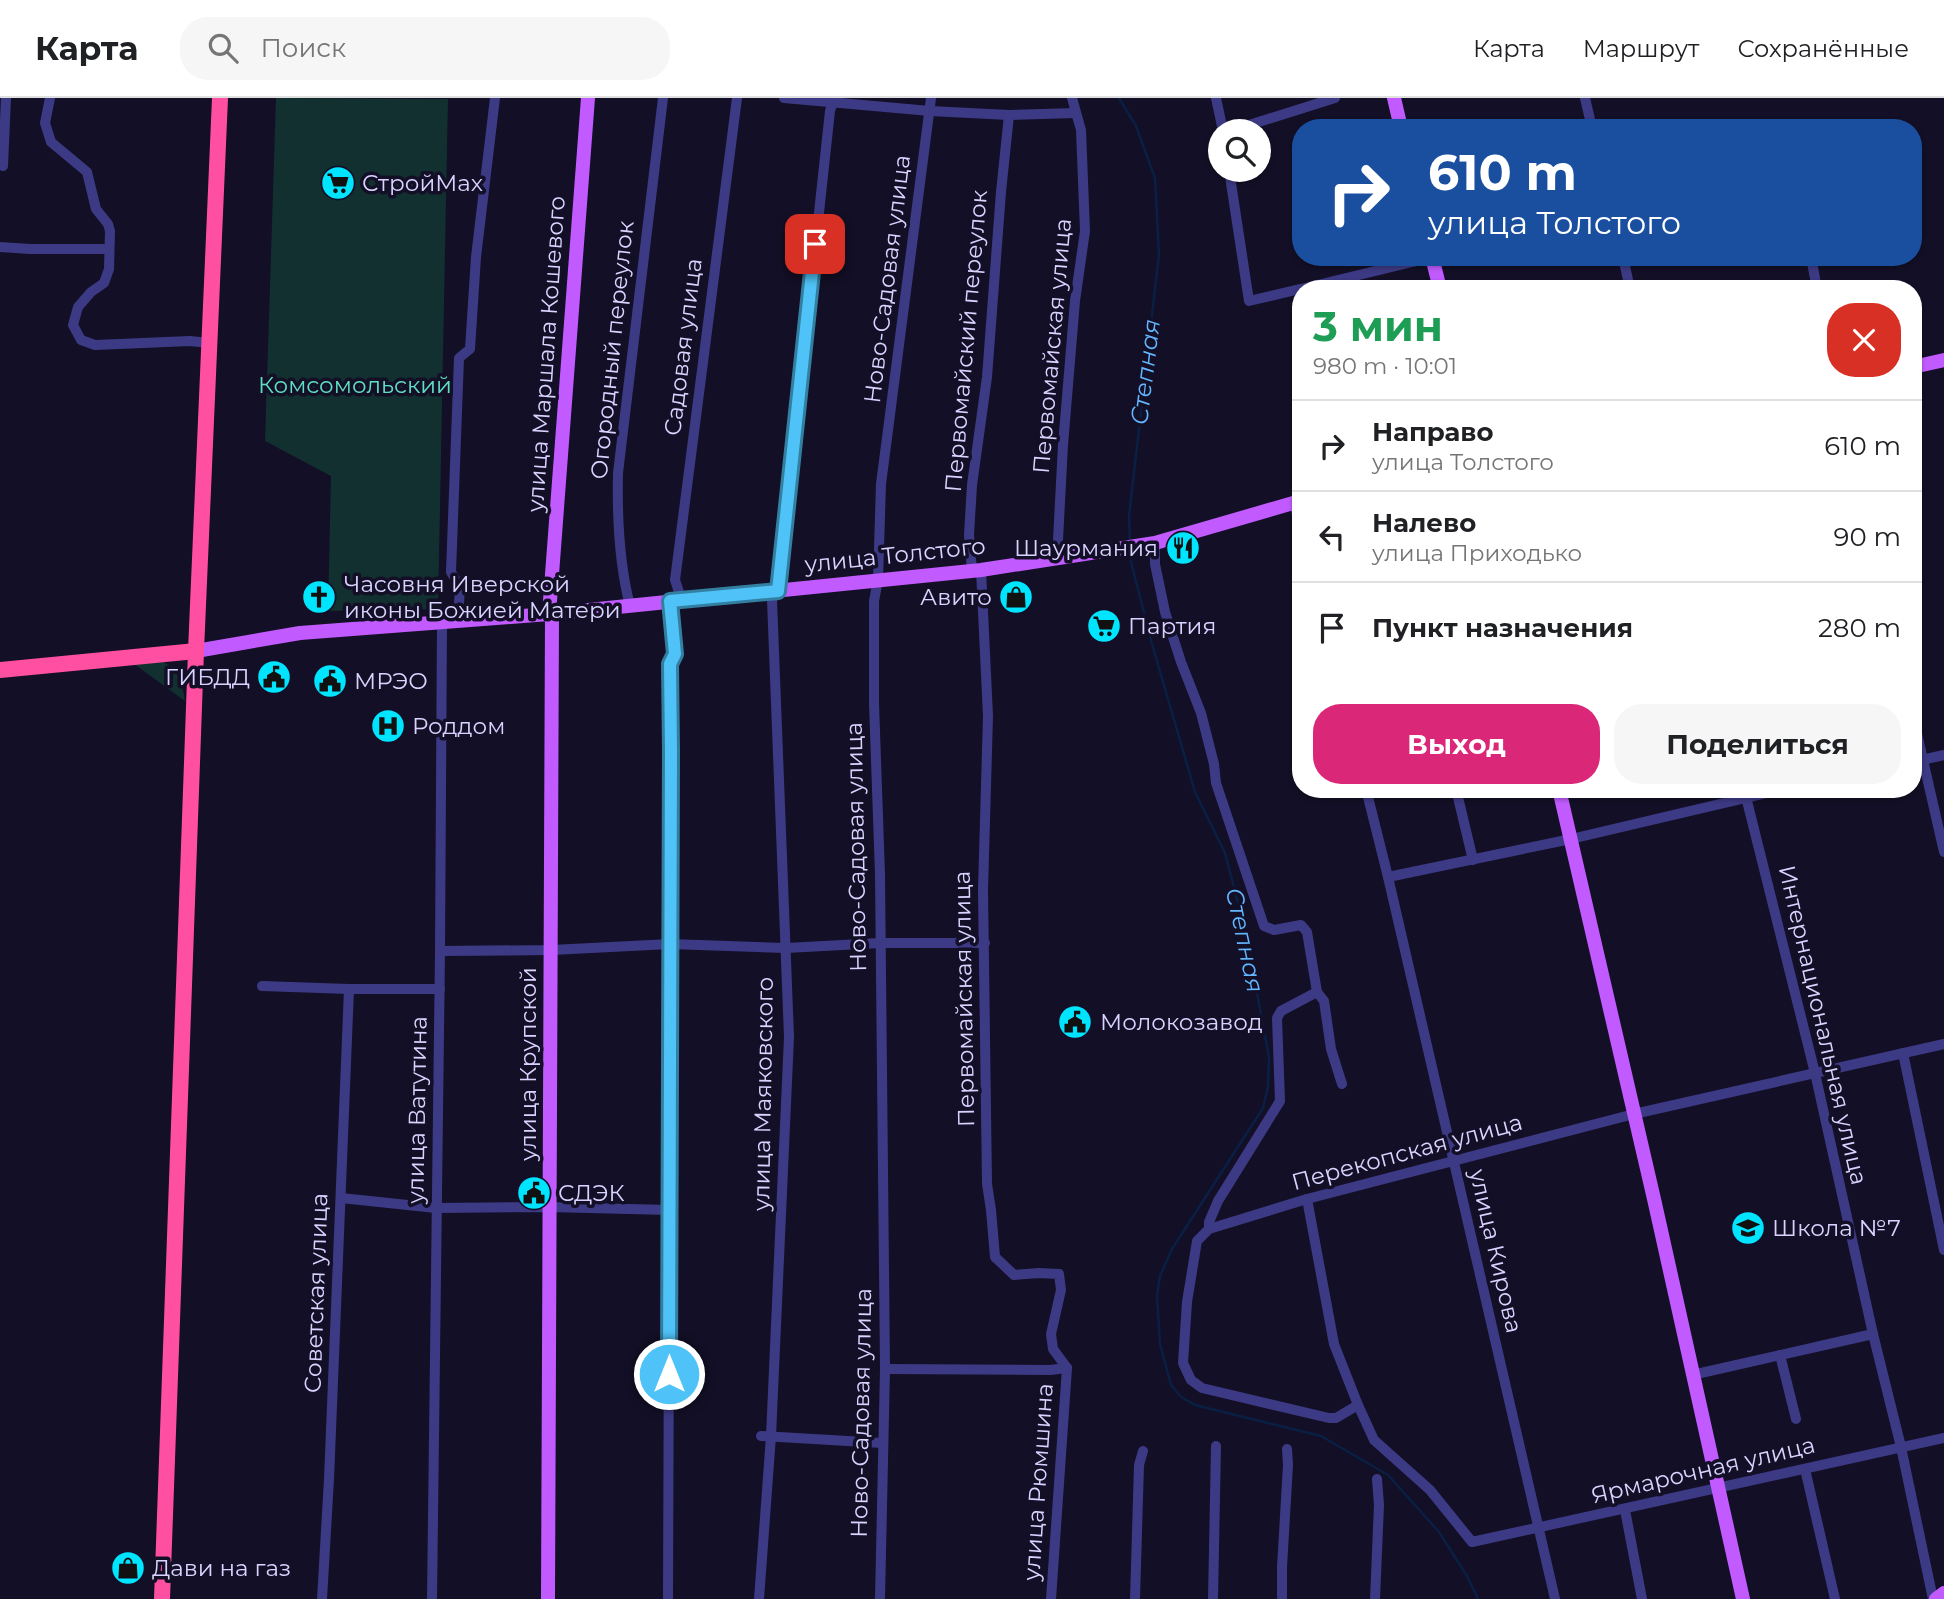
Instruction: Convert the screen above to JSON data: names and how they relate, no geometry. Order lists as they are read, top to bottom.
{
  "streets": {
    "main road": ["улица Маршала Кошевого", "улица Толстого", "улица Крупской"],
    "street": [
      "Ново-Садовая улица",
      "Первомайский переулок",
      "Первомайская улица",
      "Садовая улица",
      "Огородный переулок",
      "Интернациональная улица",
      "улица Маяковского",
      "улица Ватутина",
      "Перекопская улица",
      "улица Кирова",
      "Советская улица",
      "Ярмарочная улица",
      "улица Рюмшина"
    ]
  },
  "crossings": [
    ["Ново-Садовая улица", "улица Толстого"],
    ["Первомайский переулок", "Первомайская улица"],
    ["Первомайский переулок", "улица Толстого"],
    ["Первомайская улица", "улица Толстого"],
    ["Первомайская улица", "улица Рюмшина"],
    ["Садовая улица", "улица Толстого"],
    ["Огородный переулок", "улица Толстого"],
    ["улица Маршала Кошевого", "улица Толстого"],
    ["улица Маршала Кошевого", "улица Крупской"],
    ["улица Толстого", "улица Крупской"],
    ["улица Толстого", "улица Маяковского"],
    ["улица Толстого", "улица Ватутина"],
    ["Интернациональная улица", "Перекопская улица"],
    ["Интернациональная улица", "Ярмарочная улица"],
    ["Перекопская улица", "улица Кирова"],
    ["улица Кирова", "Ярмарочная улица"]
  ],
  "water": ["Степная"],
  "parks": ["Комсомольский"],
  "places": {
    "supermarket": ["СтройMax", "Партия"],
    "restaurant": ["Шаурмания"],
    "church": ["Часовня Иверской иконы Божией Матери"],
    "shop": ["Авито", "Дави на газ"],
    "public building": [
      "ГИБДД",
      "МРЭО",
      "Молокозавод",
      "СДЭК"
    ],
    "hospital": ["Роддом"],
    "school or university": ["Школа №7"]
  },
  "page": {
    "header": "Карта",
    "search": "Поиск",
    "nav": ["Карта", "Маршрут", "Сохранённые"],
    "turn": ["610 m", "улица Толстого"],
    "heading": ["3 мин", "980 m · 10:01"],
    "list": [
      {
        "name": "Направо",
        "note": "улица Толстого",
        "value": "610 m"
      },
      {
        "name": "Налево",
        "note": "улица Приходько",
        "value": "90 m"
      },
      {
        "name": "Пункт назначения",
        "value": "280 m"
      }
    ],
    "buttons": ["Выход", "Поделиться"]
  }
}
